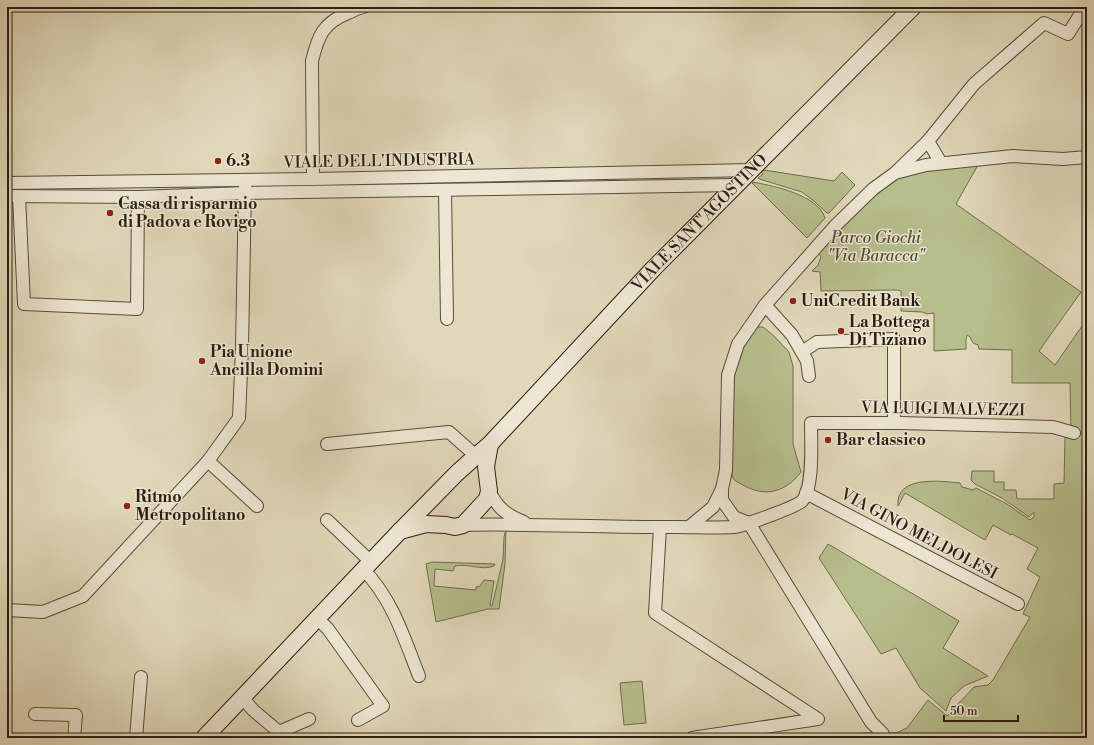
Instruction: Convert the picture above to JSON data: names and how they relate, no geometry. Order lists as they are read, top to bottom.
{
  "streets": {
    "main road": ["VIALE SANT'AGOSTINO"],
    "street": ["VIALE DELL'INDUSTRIA", "VIA LUIGI MALVEZZI", "VIA GINO MELDOLESI"]
  },
  "crossings": [
    ["VIALE DELL'INDUSTRIA", "VIALE SANT'AGOSTINO"],
    ["VIA LUIGI MALVEZZI", "VIA GINO MELDOLESI"]
  ],
  "parks": ["Parco Giochi \"Via Baracca\""],
  "places": [
    "6.3",
    "Cassa di risparmio di Padova e Rovigo",
    "UniCredit Bank",
    "La Bottega Di Tiziano",
    "Pia Unione Ancilla Domini",
    "Bar classico",
    "Ritmo Metropolitano"
  ],
  "scale_bar": "50 m"
}
